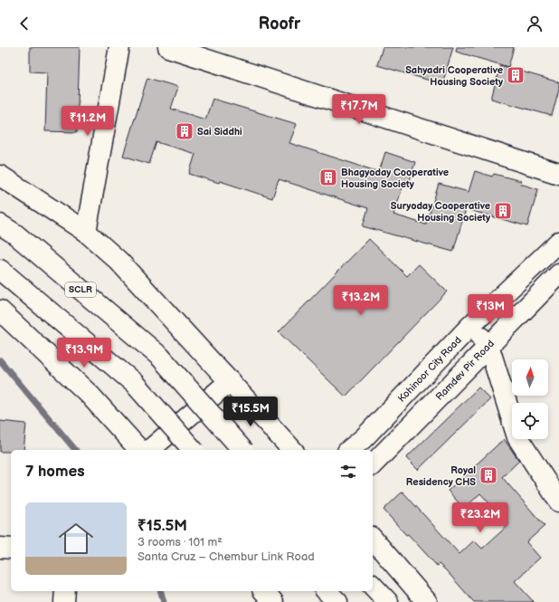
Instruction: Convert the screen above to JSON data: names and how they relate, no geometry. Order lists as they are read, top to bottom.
{
  "streets": {
    "main road": ["SCLR", "Kohinoor City Road", "Ramdev Pir Road"]
  },
  "places": {
    "building": [
      "Sahyadri Cooperative Housing Society",
      "Sai Siddhi",
      "Bhagyoday Cooperative Housing Society",
      "Suryoday Cooperative Housing Society",
      "Royal Residency CHS"
    ]
  },
  "north": "top",
  "page": {
    "header": "Roofr",
    "price": [
      "₹17.7M",
      "₹11.2M",
      "₹13.2M",
      "₹13M",
      "₹13.9M",
      "₹15.5M",
      "₹23.2M"
    ],
    "heading": "7 homes",
    "list": [
      {
        "name": "₹15.5M",
        "note": "3 rooms · 101 m² · Santa Cruz – Chembur Link Road"
      }
    ]
  }
}
